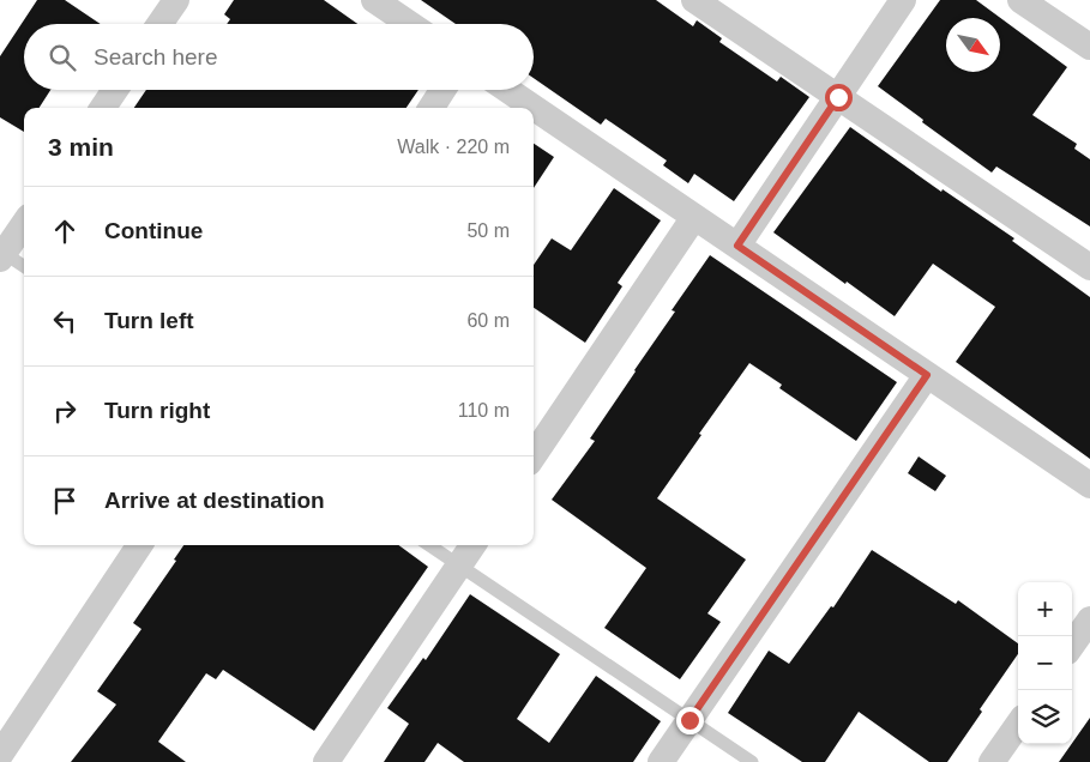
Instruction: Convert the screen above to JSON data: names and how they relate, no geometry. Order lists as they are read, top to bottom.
{
  "north": "bottom right",
  "page": {
    "search": "Search here",
    "heading": ["3 min", "Walk · 220 m"],
    "list": [
      ["Continue", "50 m"],
      ["Turn left", "60 m"],
      ["Turn right", "110 m"],
      "Arrive at destination"
    ],
    "map_buttons": ["+", "−"]
  }
}
